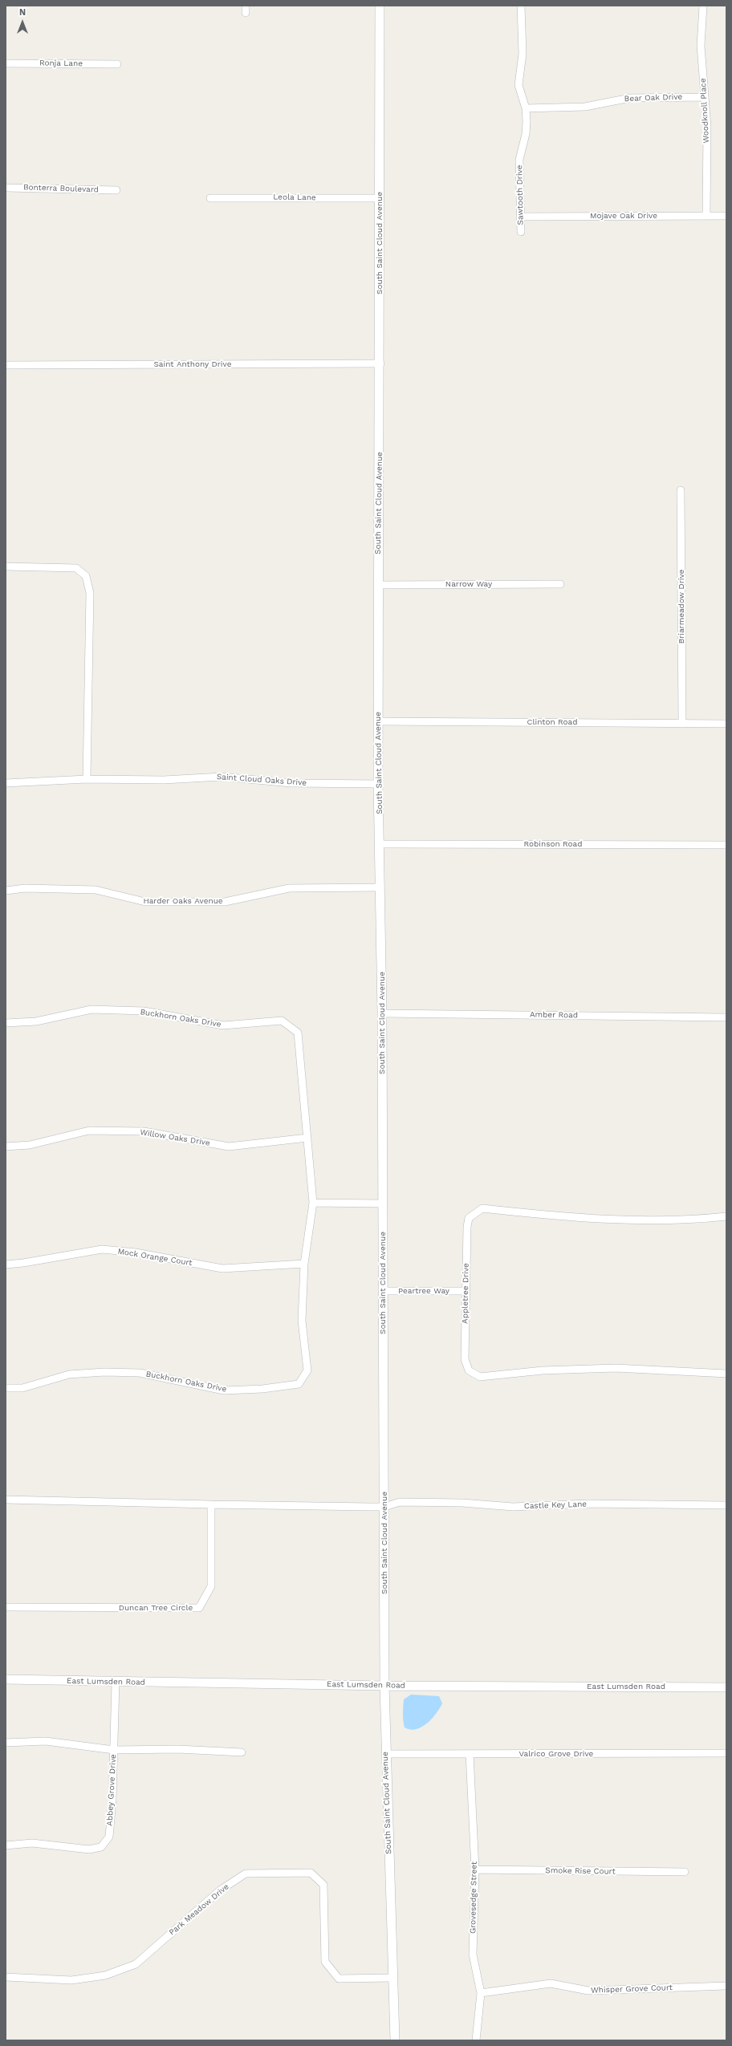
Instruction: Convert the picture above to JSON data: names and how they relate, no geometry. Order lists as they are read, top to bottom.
{
  "streets": {
    "street": [
      "Ronja Lane",
      "Bear Oak Drive",
      "Woodknoll Place",
      "Bonterra Boulevard",
      "Sawtooth Drive",
      "Leola Lane",
      "Mojave Oak Drive",
      "South Saint Cloud Avenue",
      "Saint Anthony Drive",
      "Narrow Way",
      "Briarmeadow Drive",
      "Clinton Road",
      "Saint Cloud Oaks Drive",
      "Robinson Road",
      "Harder Oaks Avenue",
      "Amber Road",
      "Buckhorn Oaks Drive",
      "Willow Oaks Drive",
      "Mock Orange Court",
      "Peartree Way",
      "Appletree Drive",
      "Castle Key Lane",
      "Duncan Tree Circle",
      "East Lumsden Road",
      "Valrico Grove Drive",
      "Abbey Grove Drive",
      "Smoke Rise Court",
      "Grovesedge Street",
      "Park Meadow Drive",
      "Whisper Grove Court"
    ]
  },
  "crossings": [
    ["Bear Oak Drive", "Woodknoll Place"],
    ["Bear Oak Drive", "Sawtooth Drive"],
    ["Woodknoll Place", "Mojave Oak Drive"],
    ["Sawtooth Drive", "Mojave Oak Drive"],
    ["Leola Lane", "South Saint Cloud Avenue"],
    ["South Saint Cloud Avenue", "Saint Anthony Drive"],
    ["South Saint Cloud Avenue", "Narrow Way"],
    ["South Saint Cloud Avenue", "Clinton Road"],
    ["South Saint Cloud Avenue", "Saint Cloud Oaks Drive"],
    ["South Saint Cloud Avenue", "Robinson Road"],
    ["South Saint Cloud Avenue", "Harder Oaks Avenue"],
    ["South Saint Cloud Avenue", "Amber Road"],
    ["South Saint Cloud Avenue", "Peartree Way"],
    ["South Saint Cloud Avenue", "Castle Key Lane"],
    ["South Saint Cloud Avenue", "East Lumsden Road"],
    ["South Saint Cloud Avenue", "Valrico Grove Drive"],
    ["South Saint Cloud Avenue", "Park Meadow Drive"],
    ["Briarmeadow Drive", "Clinton Road"],
    ["Buckhorn Oaks Drive", "Willow Oaks Drive"],
    ["Buckhorn Oaks Drive", "Mock Orange Court"],
    ["Peartree Way", "Appletree Drive"],
    ["East Lumsden Road", "Abbey Grove Drive"],
    ["Valrico Grove Drive", "Grovesedge Street"],
    ["Smoke Rise Court", "Grovesedge Street"],
    ["Grovesedge Street", "Whisper Grove Court"]
  ],
  "north": "top"
}
